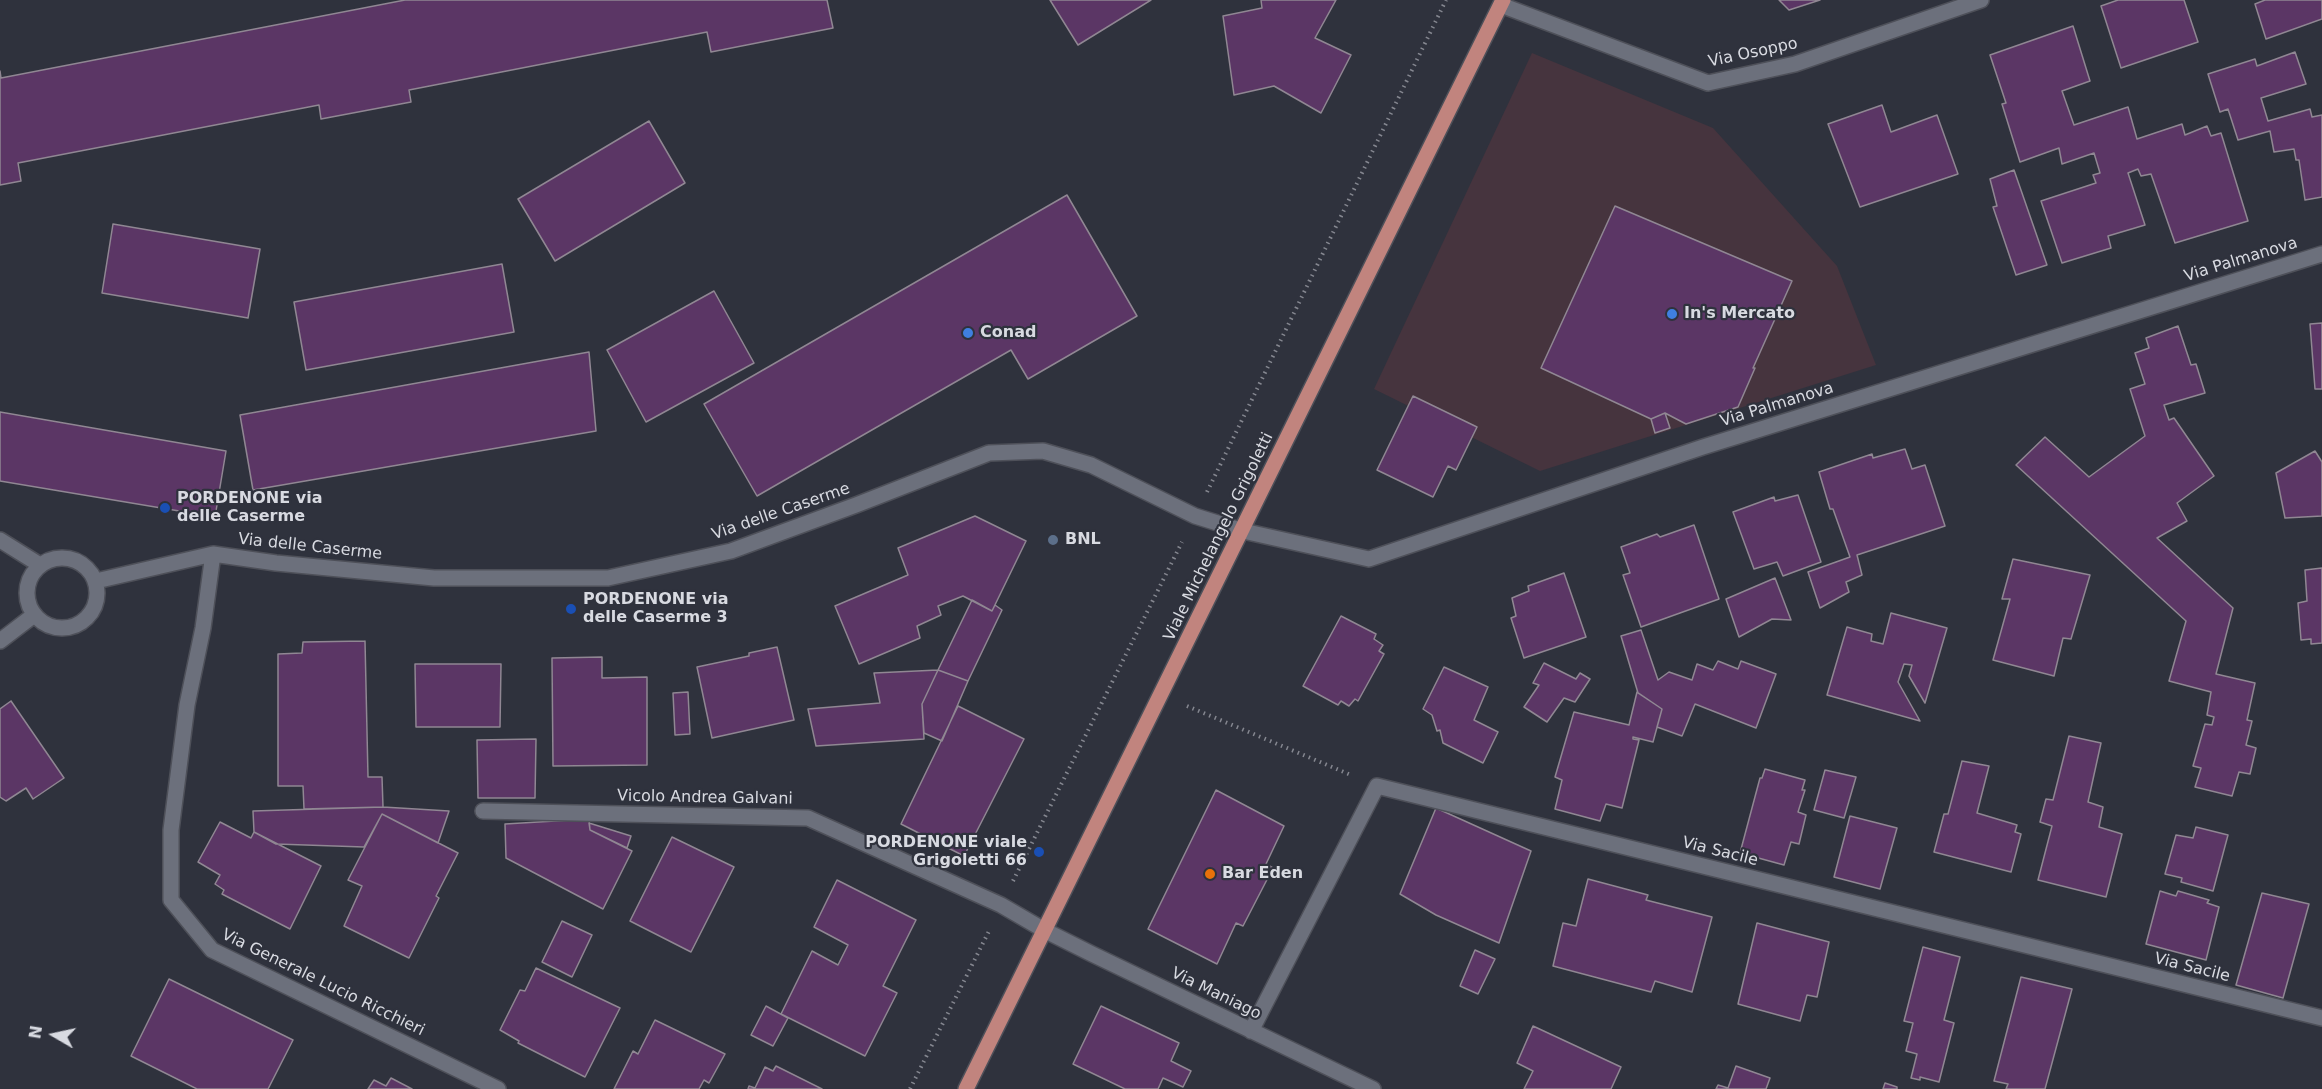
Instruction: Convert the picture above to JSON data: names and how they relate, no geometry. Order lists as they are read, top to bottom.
{
  "streets": {
    "main road": ["Viale Michelangelo Grigoletti"],
    "street": [
      "Via Osoppo",
      "Via Palmanova",
      "Via delle Caserme",
      "Vicolo Andrea Galvani",
      "Via Sacile",
      "Via Generale Lucio Ricchieri",
      "Via Maniago"
    ]
  },
  "crossings": [
    ["Via Osoppo", "Viale Michelangelo Grigoletti"],
    ["Via Palmanova", "Via delle Caserme"],
    ["Via Palmanova", "Viale Michelangelo Grigoletti"],
    ["Via delle Caserme", "Viale Michelangelo Grigoletti"],
    ["Via delle Caserme", "Via Generale Lucio Ricchieri"],
    ["Viale Michelangelo Grigoletti", "Vicolo Andrea Galvani"],
    ["Viale Michelangelo Grigoletti", "Via Maniago"],
    ["Vicolo Andrea Galvani", "Via Maniago"]
  ],
  "places": [
    "In's Mercato",
    "Conad",
    "PORDENONE via delle Caserme",
    "BNL",
    "PORDENONE via delle Caserme 3",
    "PORDENONE viale Grigoletti 66",
    "Bar Eden"
  ],
  "north": "left"
}
